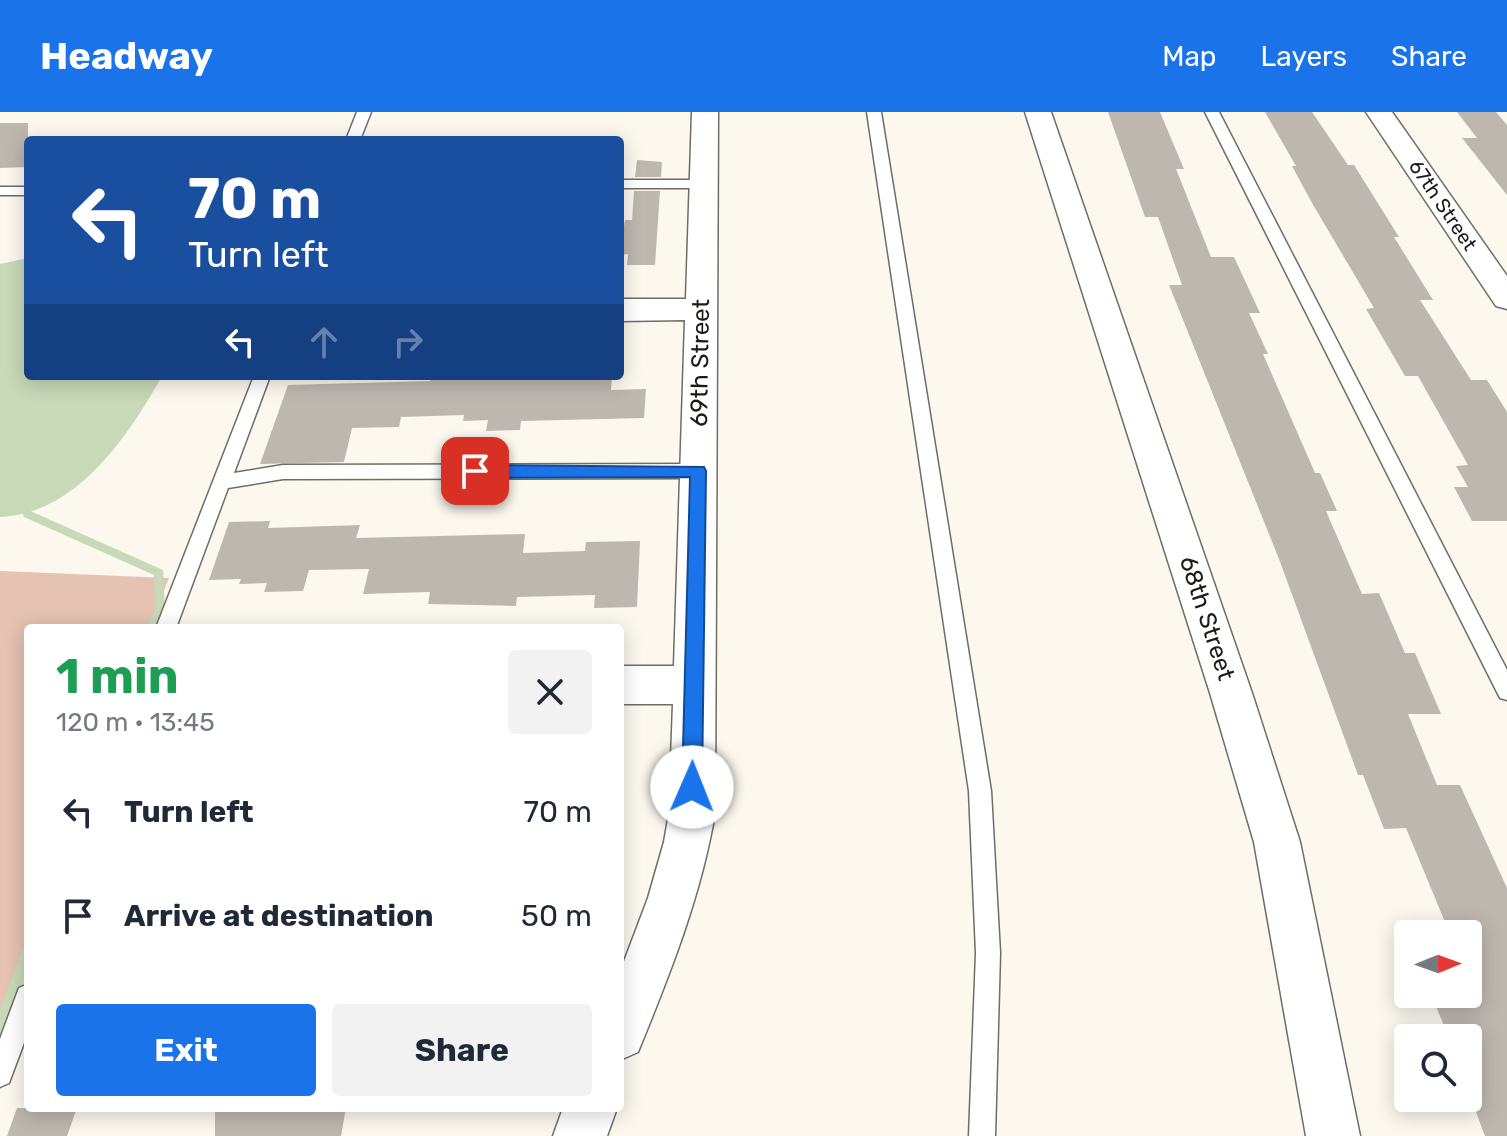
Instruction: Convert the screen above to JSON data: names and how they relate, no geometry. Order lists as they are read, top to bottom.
{
  "streets": {
    "street": ["67th Street", "69th Street", "68th Street"]
  },
  "north": "right",
  "page": {
    "header": "Headway",
    "nav": ["Map", "Layers", "Share"],
    "turn": ["70 m", "Turn left"],
    "heading": ["1 min", "120 m · 13:45"],
    "list": [
      {
        "name": "Turn left",
        "value": "70 m"
      },
      {
        "name": "Arrive at destination",
        "value": "50 m"
      }
    ],
    "buttons": ["Exit", "Share"]
  }
}
